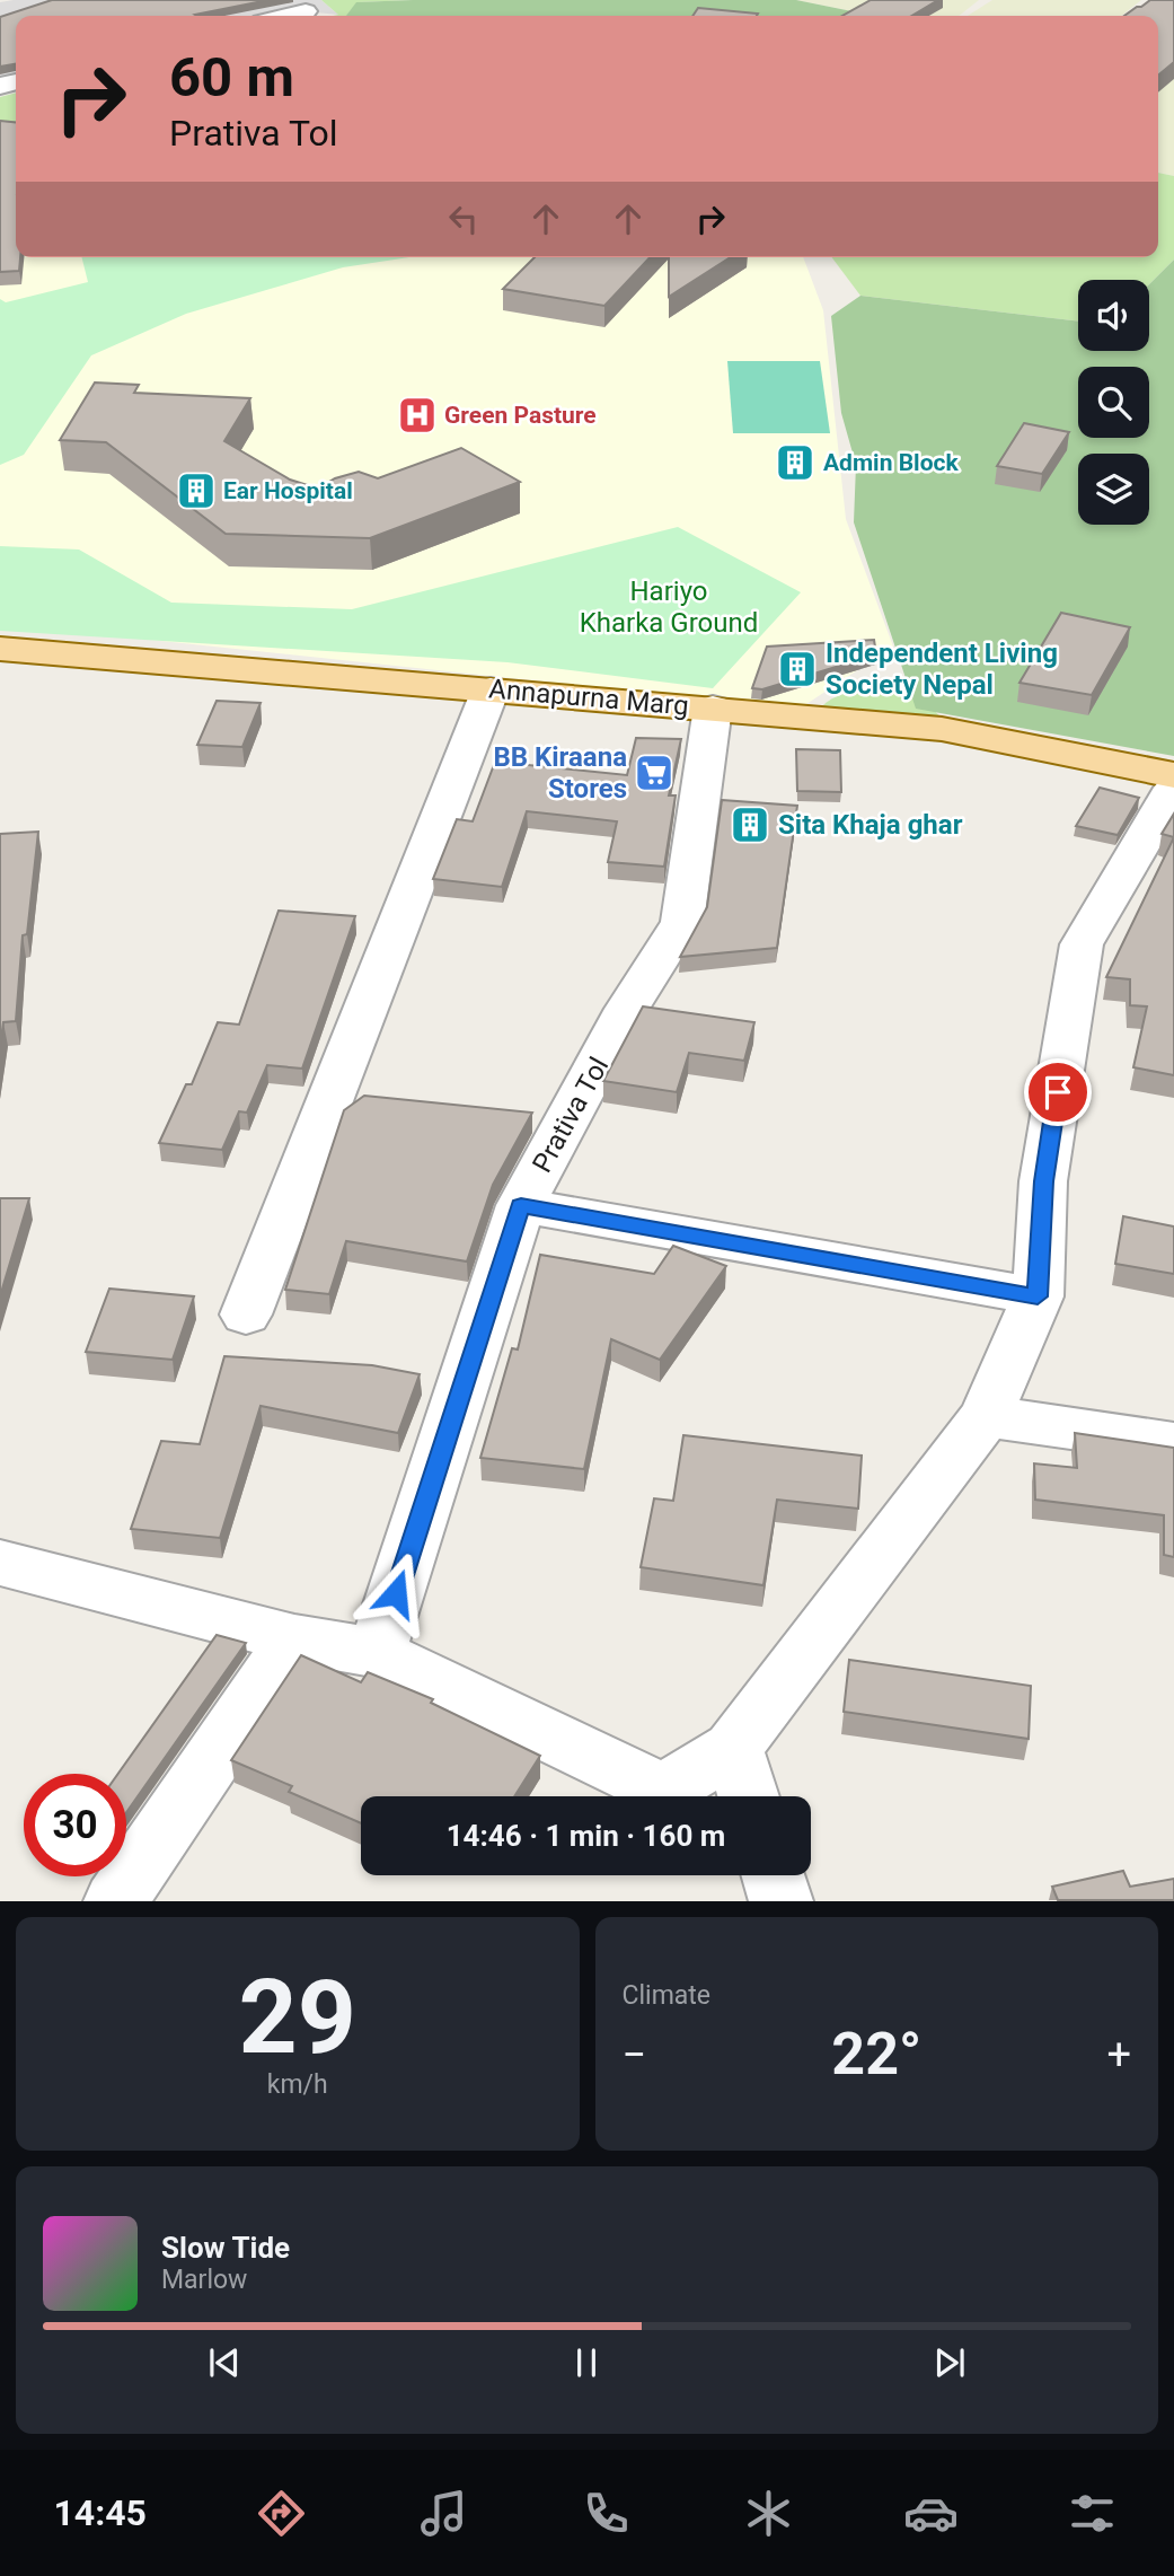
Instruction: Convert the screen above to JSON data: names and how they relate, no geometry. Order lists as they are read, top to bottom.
{
  "streets": {
    "main road": ["Annapurna Marg"],
    "street": ["Prativa Tol"]
  },
  "crossings": [
    ["Annapurna Marg", "Prativa Tol"]
  ],
  "parks": ["Hariyo Kharka Ground"],
  "places": {
    "hospital": ["Green Pasture"],
    "building": [
      "Admin Block",
      "Ear Hospital",
      "Independent Living Society Nepal",
      "Sita Khaja ghar"
    ],
    "supermarket": ["BB Kiraana Stores"]
  },
  "page": {
    "turn": ["60 m", "Prativa Tol"],
    "limit": "30",
    "trip": "14:46 · 1 min · 160 m",
    "tile": [
      ["29", "km/h"],
      "Climate"
    ],
    "heat": ["−", "22°", "+"],
    "song": ["Slow Tide", "Marlow"],
    "tabs": "14:45"
  }
}
